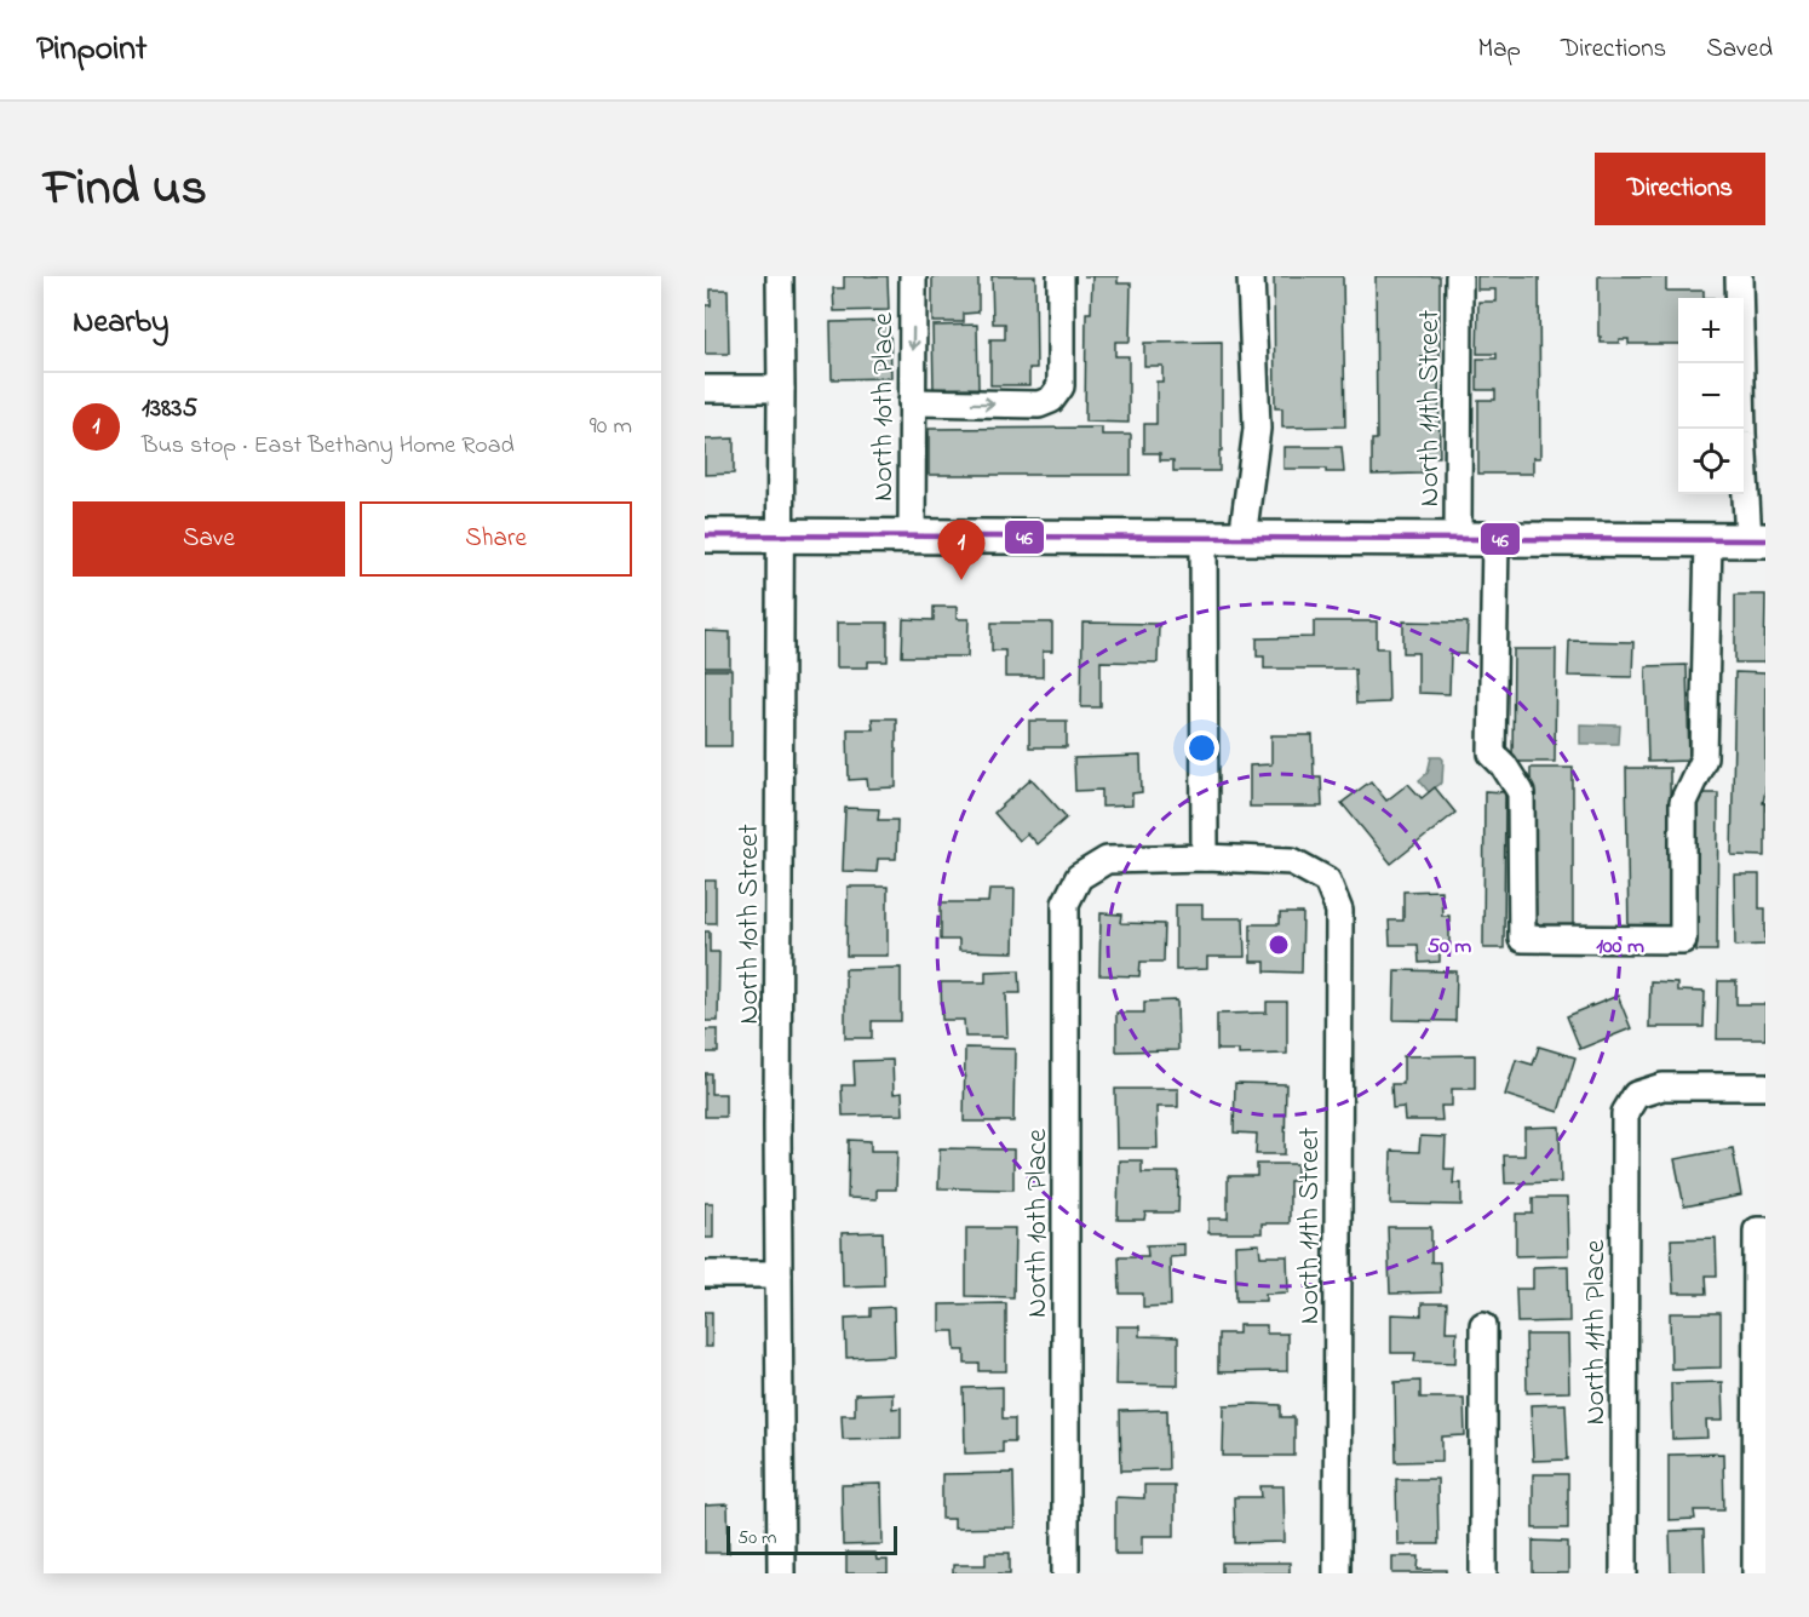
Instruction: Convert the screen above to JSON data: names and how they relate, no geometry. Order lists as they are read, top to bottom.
{
  "streets": {
    "street": [
      "North 10th Place",
      "North 11th Street",
      "North 10th Street",
      "North 11th Place"
    ]
  },
  "crossings": [
    ["North 10th Place", "North 11th Street"]
  ],
  "lines": ["transit line 46"],
  "scale_bar": "50 m",
  "page": {
    "header": "Pinpoint",
    "nav": ["Map", "Directions", "Saved"],
    "title": "Find us",
    "buttons": [
      "Directions",
      ["Save", "Share"]
    ],
    "heading": "Nearby",
    "map_buttons": ["+", "−"],
    "list": [
      {
        "mark": "1",
        "name": "13835",
        "note": "Bus stop · East Bethany Home Road",
        "value": "90 m"
      }
    ],
    "pins": "1",
    "scale": "50 m"
  },
  "rings": ["50 m", "100 m"]
}
